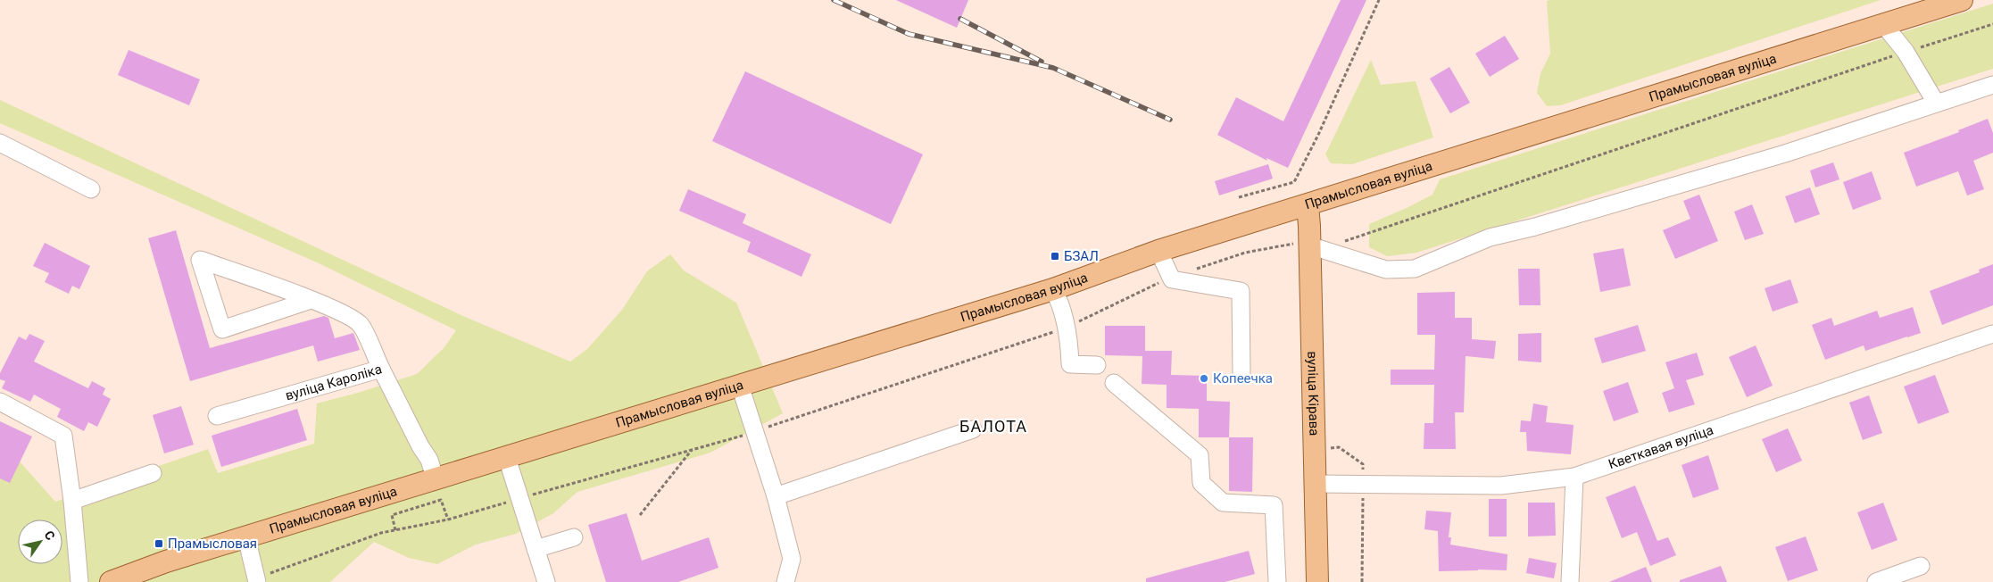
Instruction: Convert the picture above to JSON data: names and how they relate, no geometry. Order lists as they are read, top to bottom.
{
  "streets": {
    "main road": ["Прамысловая вуліца", "вуліца Кірава"],
    "street": ["вуліца Кароліка", "Кветкавая вуліца"]
  },
  "crossings": [
    ["Прамысловая вуліца", "вуліца Кароліка"],
    ["Прамысловая вуліца", "вуліца Кірава"],
    ["вуліца Кірава", "Кветкавая вуліца"]
  ],
  "districts": ["БАЛОТА"],
  "places": {
    "transit": ["БЗАЛ", "Прамысловая"],
    "other": ["Копеечка"]
  },
  "north": "top right"
}
